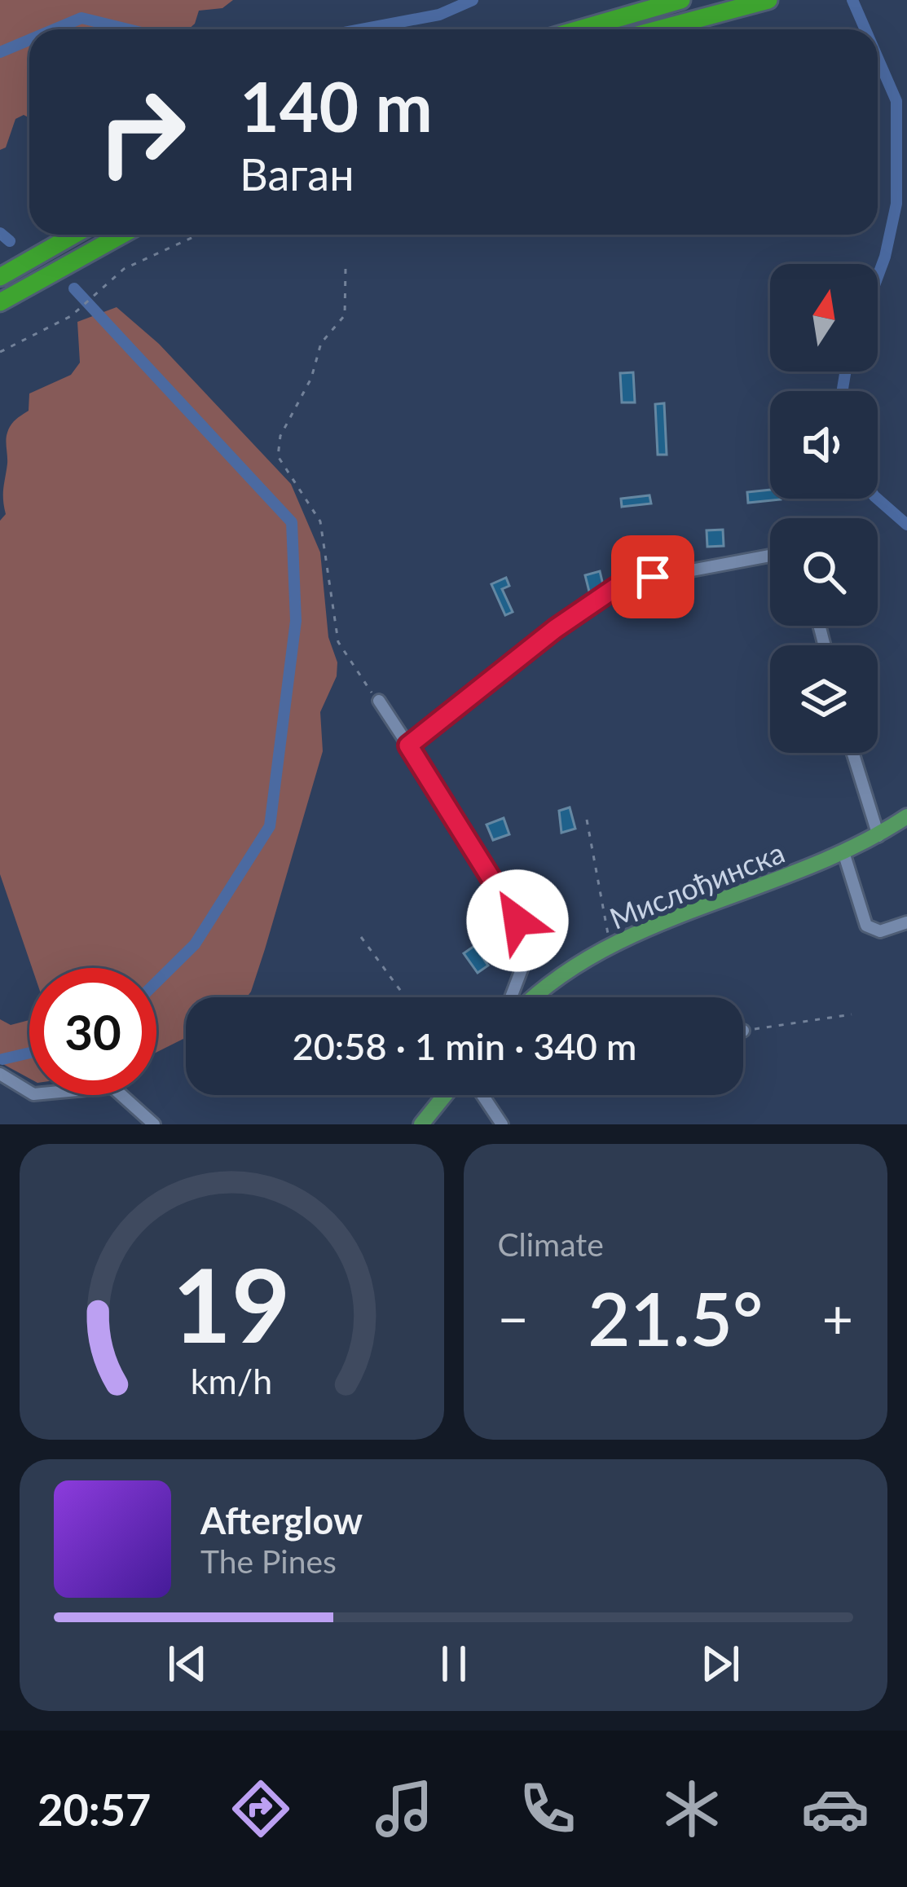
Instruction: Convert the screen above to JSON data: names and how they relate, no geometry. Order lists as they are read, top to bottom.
{
  "streets": {
    "main road": ["Мислођинска"]
  },
  "north": "top",
  "page": {
    "turn": ["140 m", "Ваган"],
    "limit": "30",
    "trip": "20:58 · 1 min · 340 m",
    "tile": "Climate",
    "heat": ["−", "21.5°", "+"],
    "song": ["Afterglow", "The Pines"],
    "tabs": "20:57",
    "gauge": ["19", "km/h"]
  }
}
